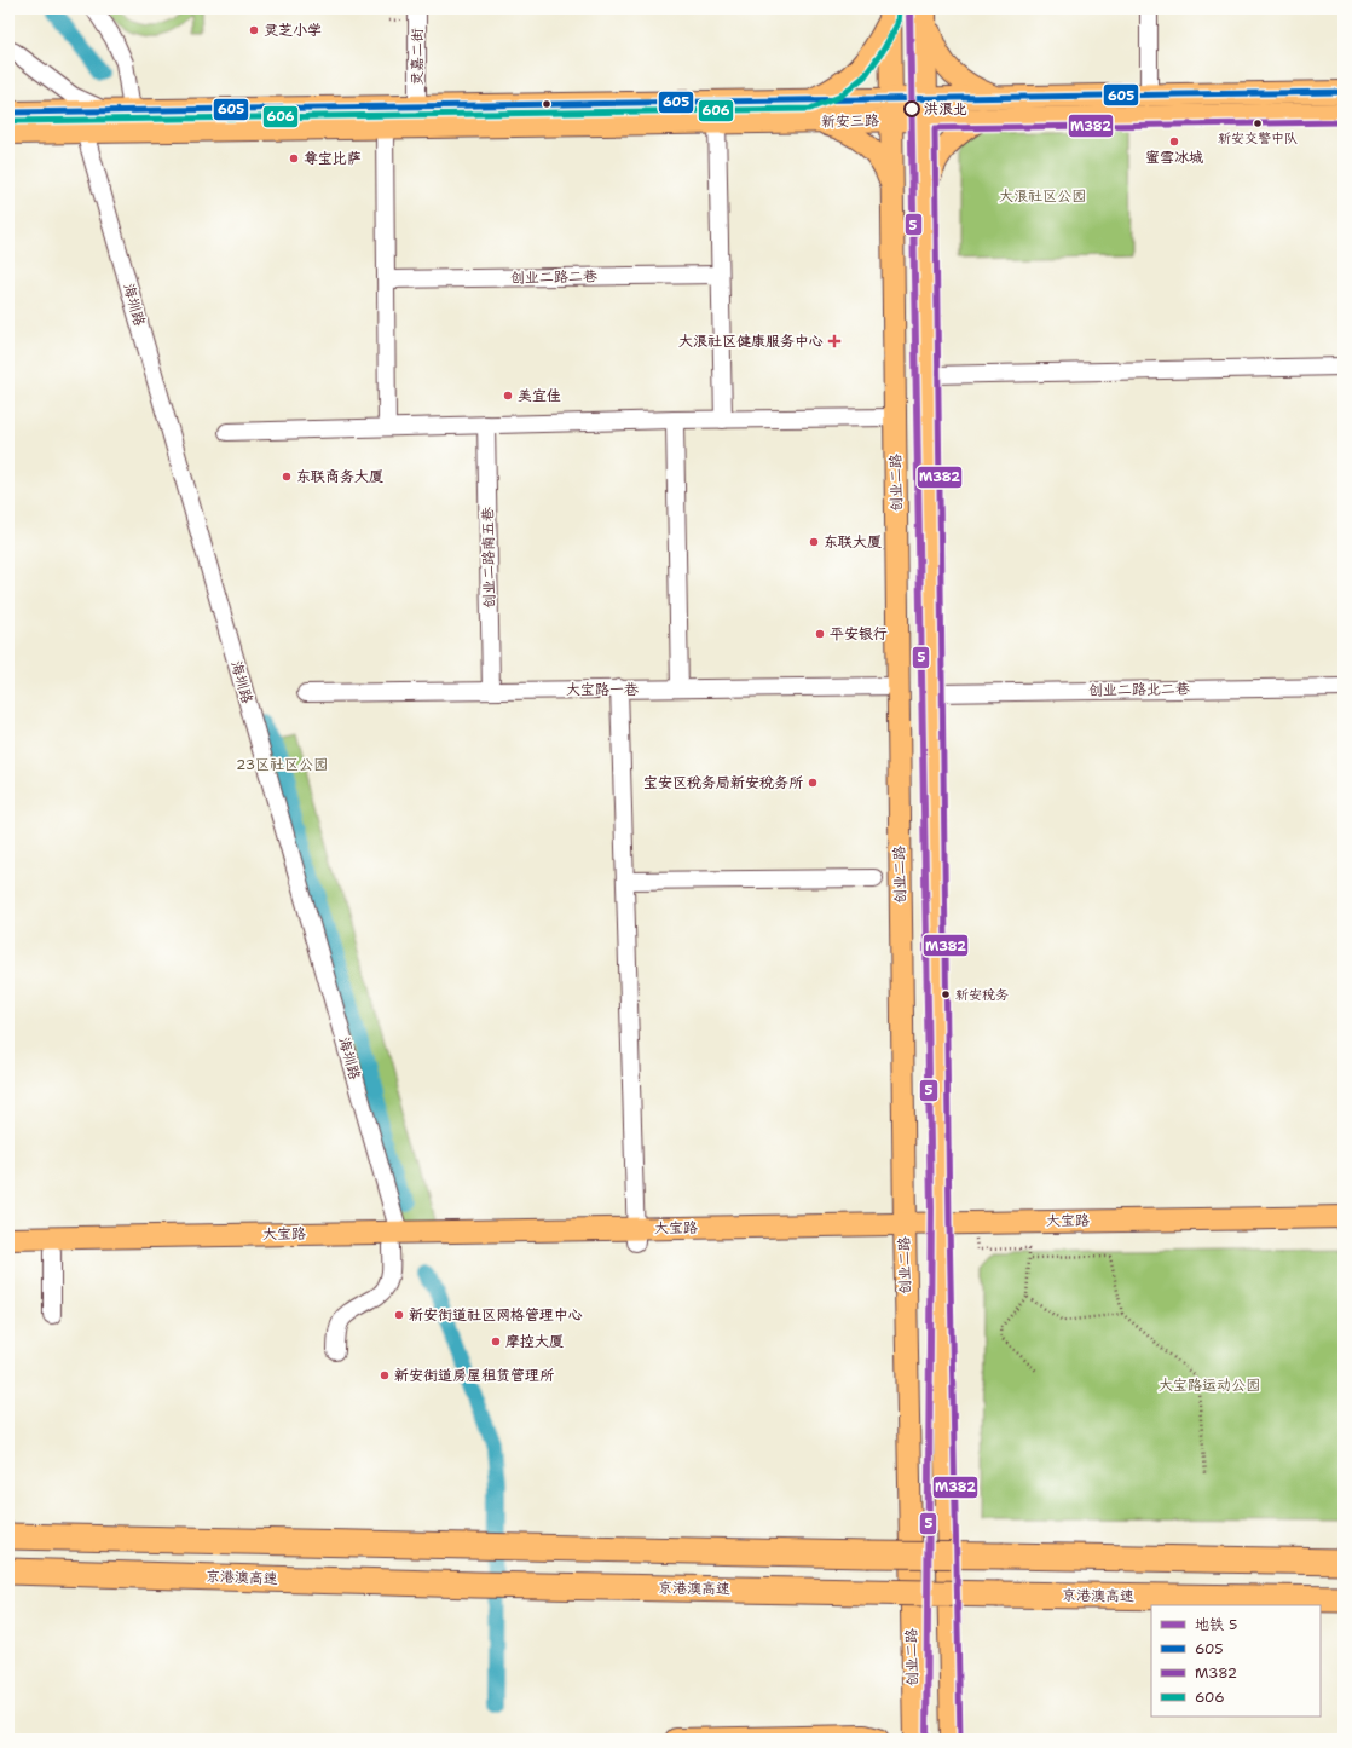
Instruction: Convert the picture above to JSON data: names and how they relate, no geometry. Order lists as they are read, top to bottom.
{
  "streets": {
    "highway": ["京港澳高速"],
    "main road": ["新安三路", "创业二路", "大宝路"],
    "street": [
      "灵嘉二街",
      "创业二路二巷",
      "海圳路",
      "创业二路南五巷",
      "大宝路一巷",
      "创业二路北二巷"
    ]
  },
  "crossings": [
    ["灵嘉二街", "新安三路"],
    ["新安三路", "海圳路"],
    ["新安三路", "创业二路"],
    ["海圳路", "大宝路"],
    ["创业二路", "大宝路一巷"],
    ["创业二路", "大宝路"],
    ["创业二路南五巷", "大宝路一巷"]
  ],
  "parks": ["大浪社区公园", "23区社区公园", "大宝路运动公园"],
  "places": {
    "other": [
      "灵芝小学",
      "洪浪北",
      "新安交警中队",
      "蜜雪冰城",
      "尊宝比萨",
      "美宜佳",
      "东联商务大厦",
      "东联大厦",
      "平安银行",
      "宝安区税务局新安税务所",
      "新安税务",
      "新安街道社区网格管理中心",
      "摩控大厦",
      "新安街道房屋租赁管理所"
    ],
    "health": ["大浪社区健康服务中心"]
  },
  "lines": [
    "metro line 5",
    "transit line 606",
    "transit line 605",
    "transit line M382"
  ],
  "legend": [
    "地铁 5",
    "605",
    "M382",
    "606"
  ]
}
